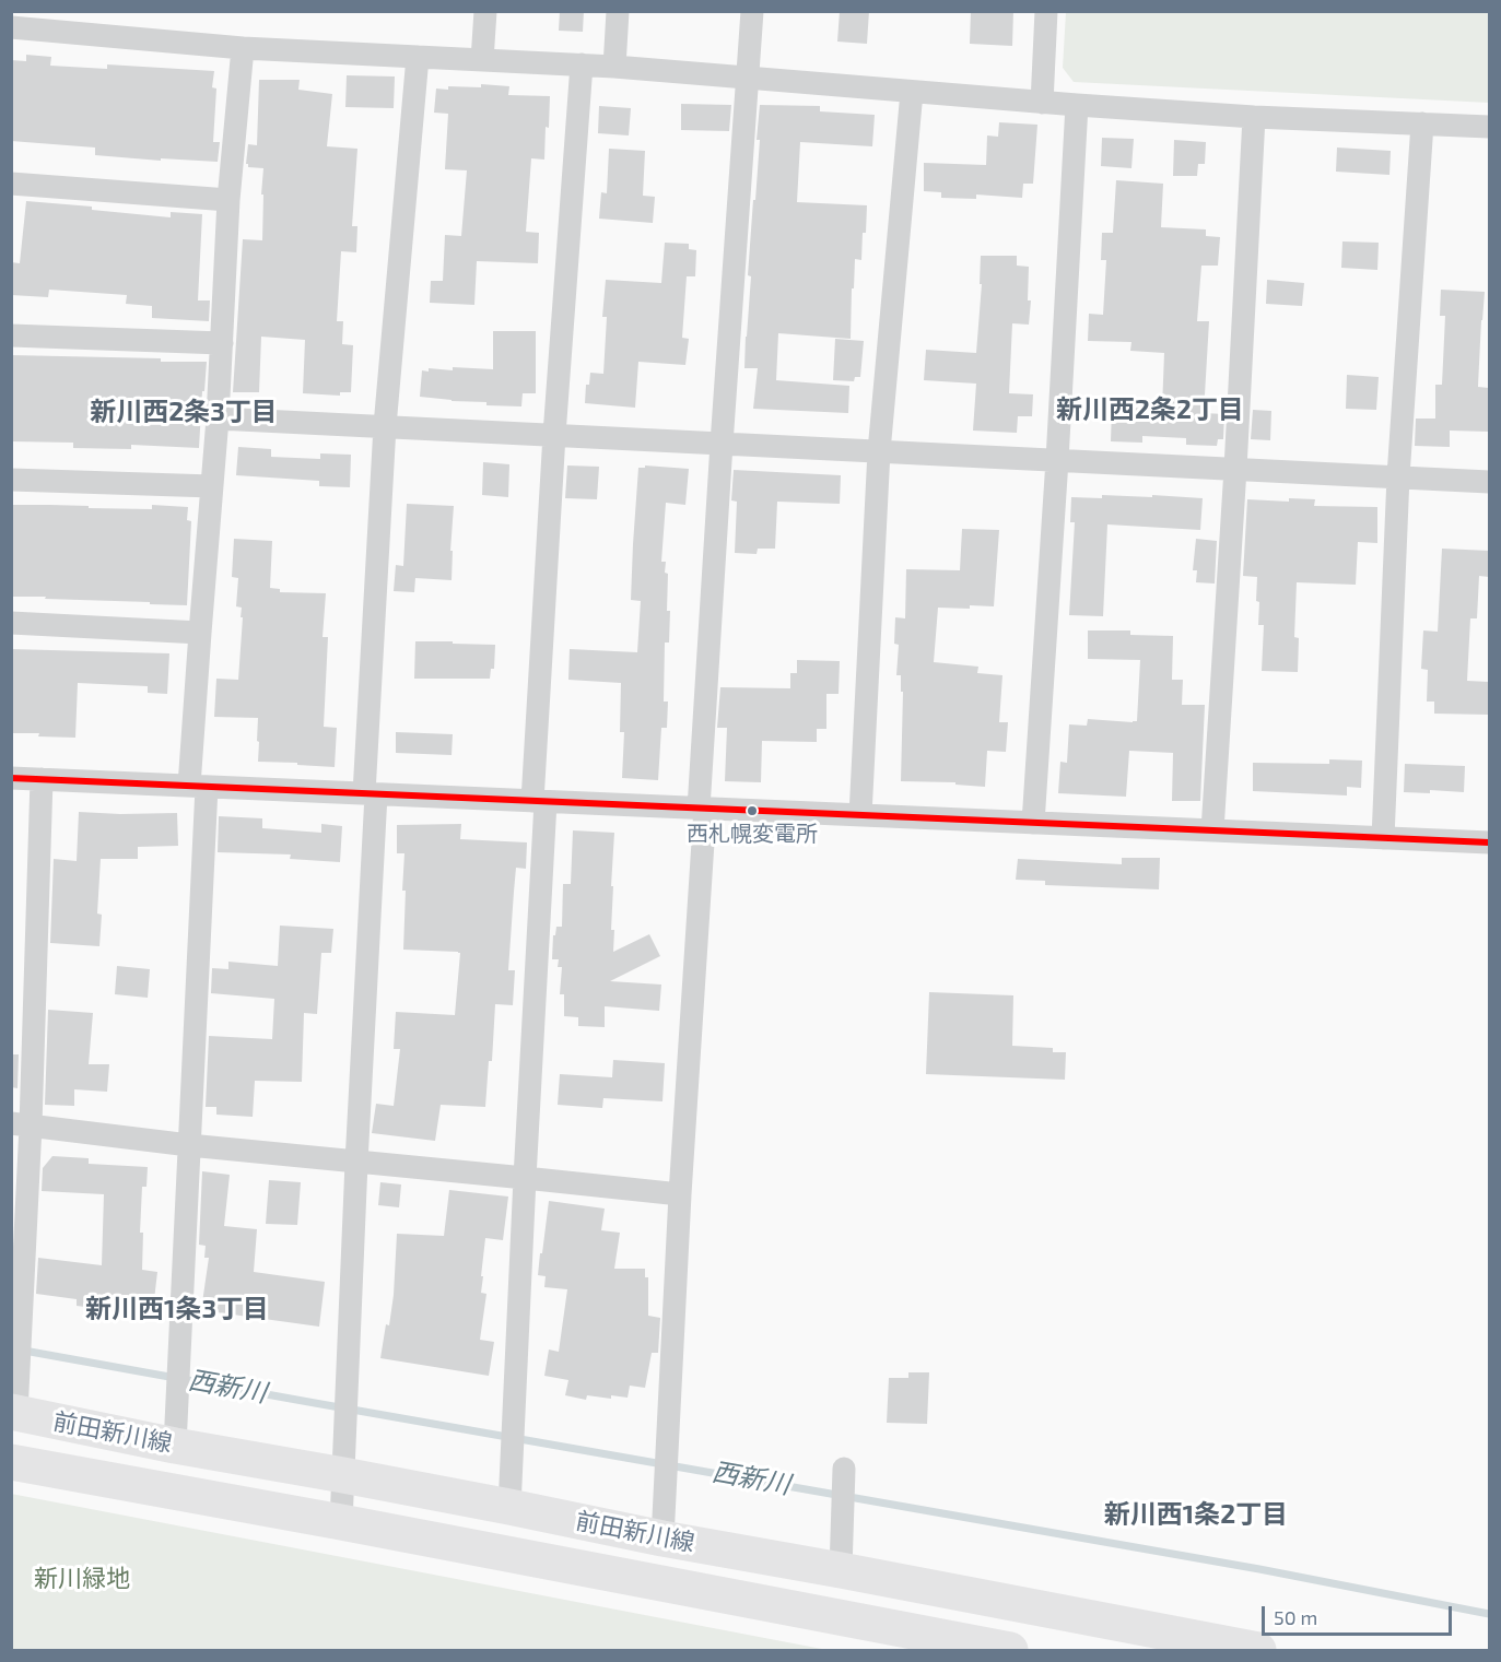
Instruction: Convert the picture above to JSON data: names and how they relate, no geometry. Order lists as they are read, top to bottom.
{
  "streets": {
    "main road": ["前田新川線"]
  },
  "districts": [
    "新川西2条2丁目",
    "新川西2条3丁目",
    "新川西1条3丁目",
    "新川西1条2丁目"
  ],
  "water": ["西新川"],
  "parks": ["新川緑地"],
  "places": ["西札幌変電所"],
  "scale_bar": "50 m"
}
